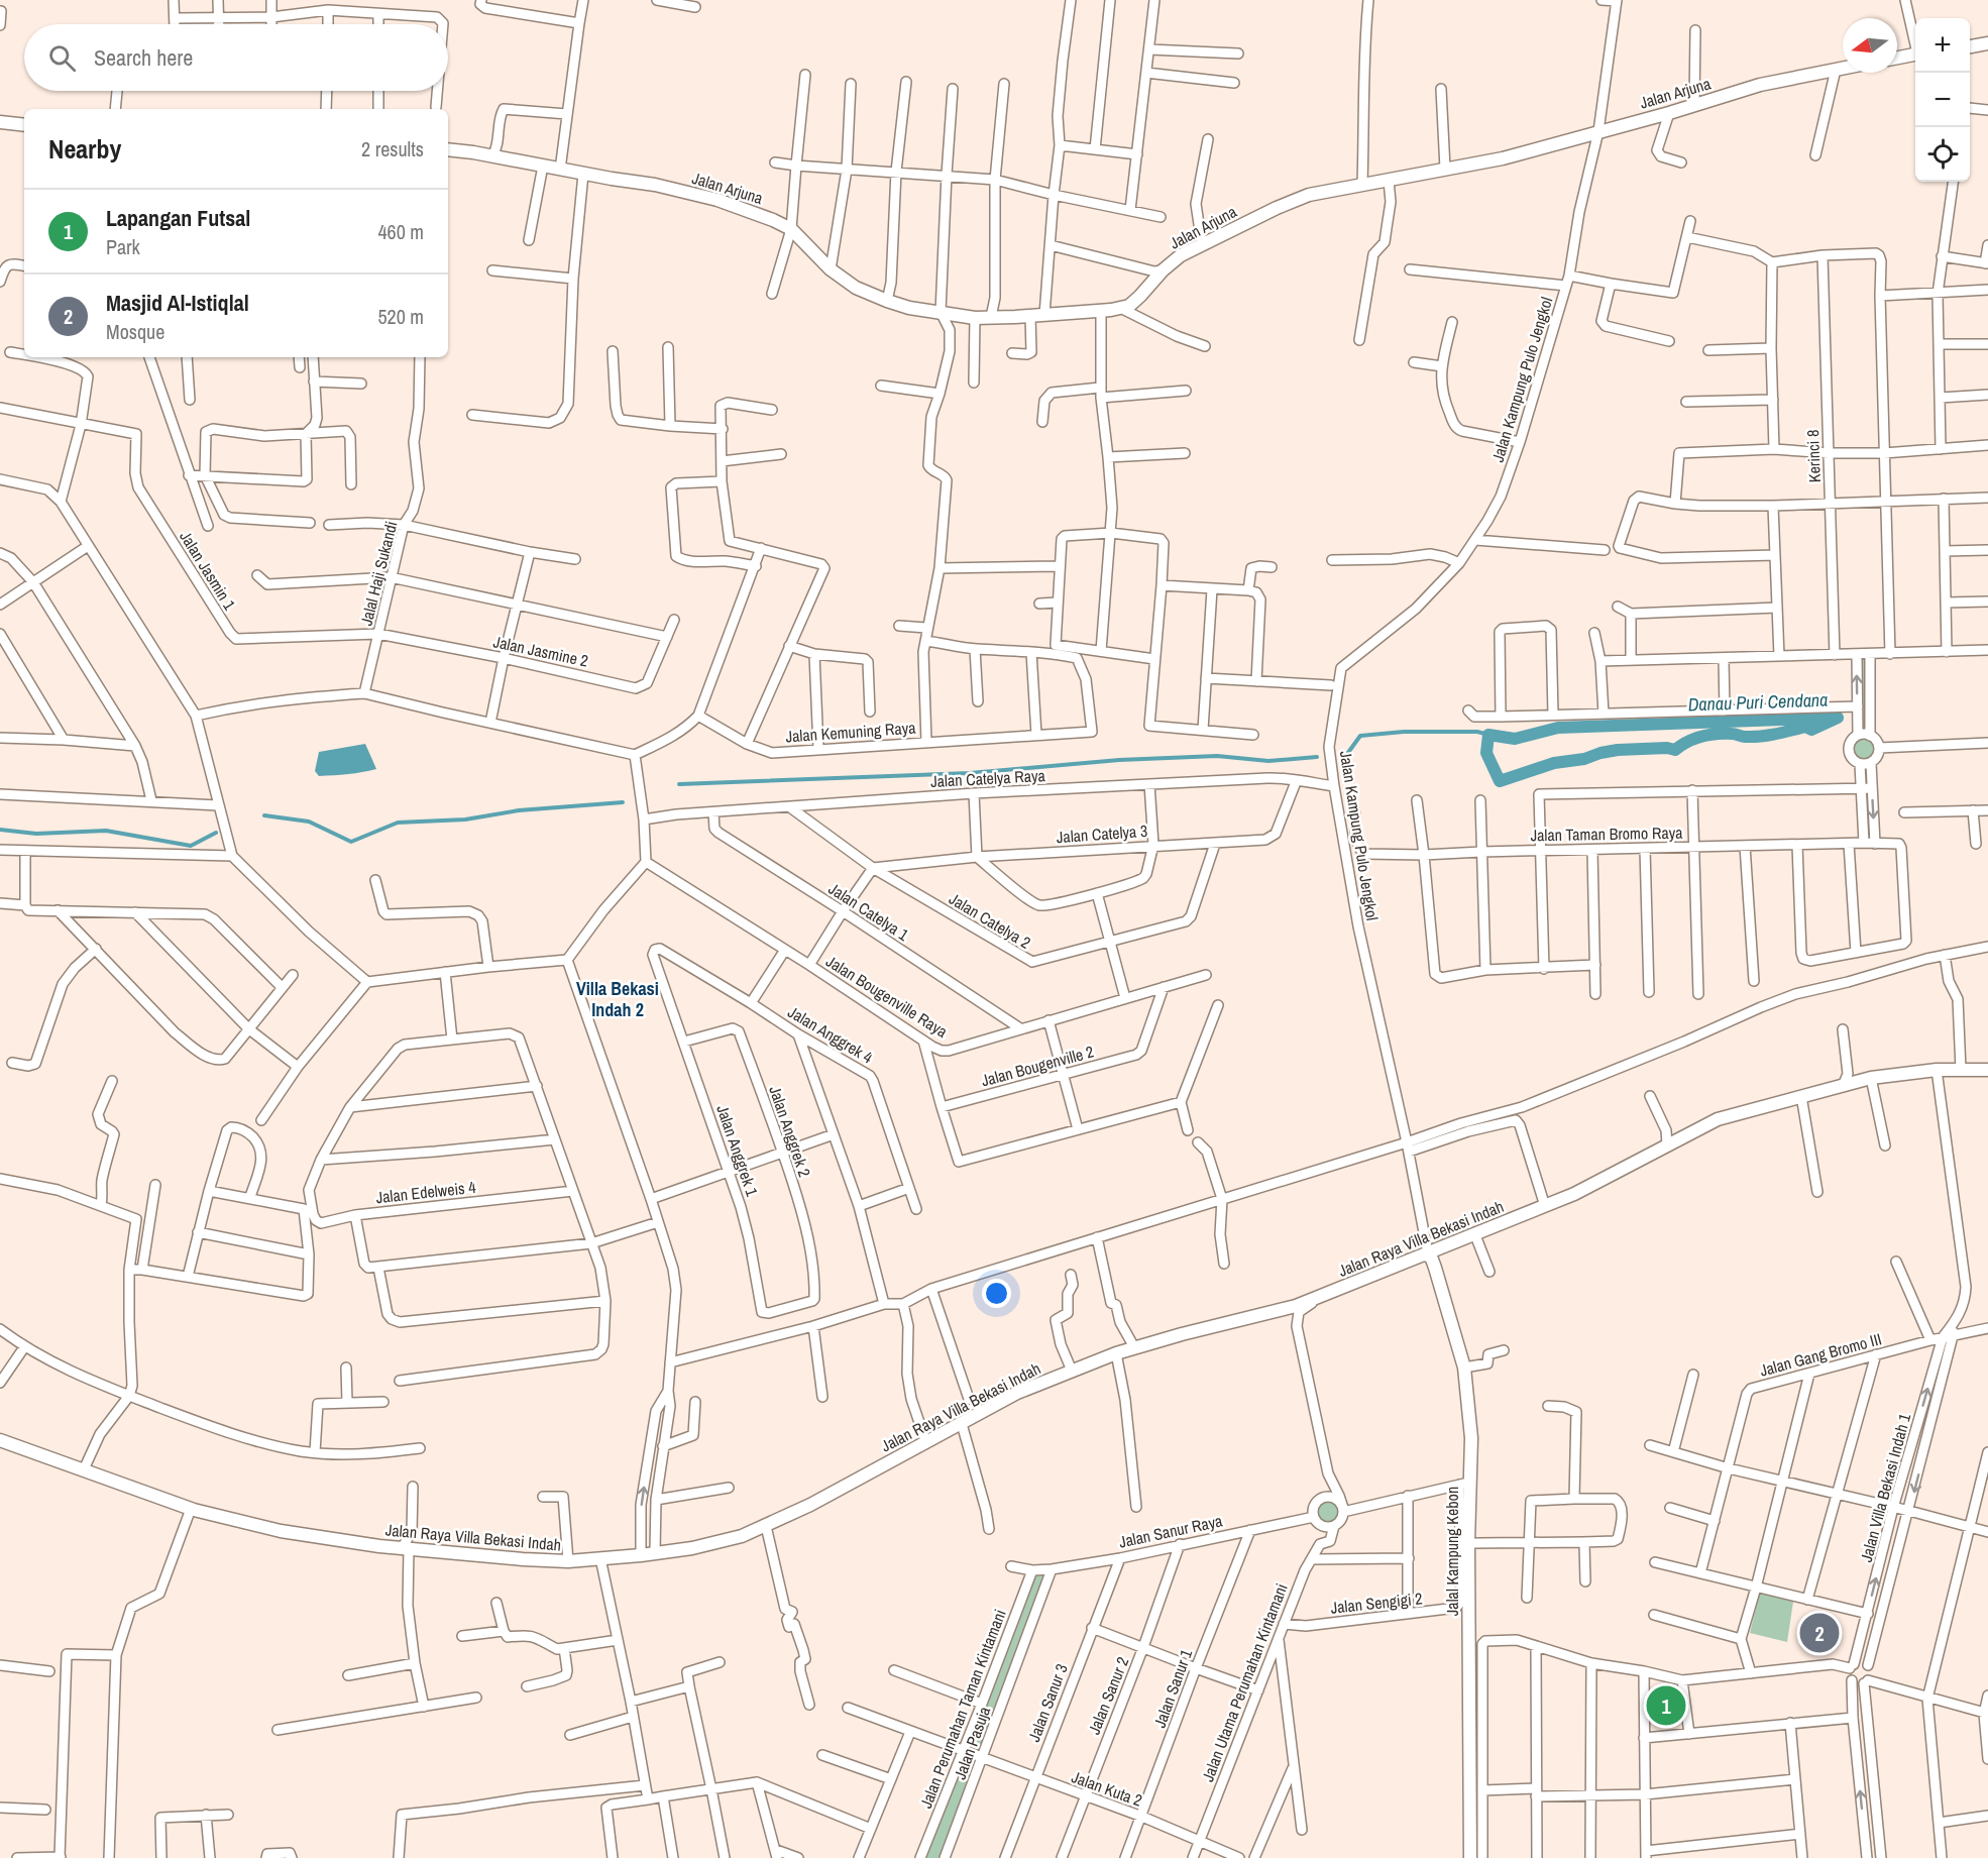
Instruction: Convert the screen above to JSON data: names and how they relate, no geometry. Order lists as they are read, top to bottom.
{
  "streets": {
    "street": [
      "Jalan Arjuna",
      "Jalan Kampung Pulo Jengkol",
      "Kerinci 8",
      "Jalan Jasmin 1",
      "Jalal Haji Sukandi",
      "Jalan Jasmine 2",
      "Jalan Kemuning Raya",
      "Jalan Catelya Raya",
      "Jalan Catelya 3",
      "Jalan Taman Bromo Raya",
      "Jalan Catelya 1",
      "Jalan Catelya 2",
      "Jalan Bougenville Raya",
      "Jalan Anggrek 4",
      "Jalan Bougenville 2",
      "Jalan Anggrek 2",
      "Jalan Anggrek 1",
      "Jalan Edelweis 4",
      "Jalan Raya Villa Bekasi Indah",
      "Jalan Gang Bromo III",
      "Jalan Villa Bekasi Indah 1",
      "Jalan Sanur Raya",
      "Jalal Kampung Kebon",
      "Jalan Sengigi 2",
      "Jalan Utama Perumahan Kintamani",
      "Jalan Sanur 1",
      "Jalan Sanur 2",
      "Jalan Sanur 3",
      "Jalan Perumahan Taman Kintamani",
      "Jalan Pasuja",
      "Jalan Kuta 2"
    ]
  },
  "crossings": [
    ["Jalan Arjuna", "Jalan Kampung Pulo Jengkol"],
    ["Jalan Kampung Pulo Jengkol", "Jalan Catelya Raya"],
    ["Jalan Kampung Pulo Jengkol", "Jalan Raya Villa Bekasi Indah"],
    ["Jalan Kampung Pulo Jengkol", "Jalal Kampung Kebon"],
    ["Jalan Jasmin 1", "Jalal Haji Sukandi"],
    ["Jalan Jasmin 1", "Jalan Jasmine 2"],
    ["Jalal Haji Sukandi", "Jalan Jasmine 2"],
    ["Jalan Catelya Raya", "Jalan Catelya 3"],
    ["Jalan Catelya Raya", "Jalan Catelya 1"],
    ["Jalan Catelya Raya", "Jalan Catelya 2"],
    ["Jalan Catelya 3", "Jalan Catelya 2"],
    ["Jalan Catelya 1", "Jalan Bougenville Raya"],
    ["Jalan Bougenville Raya", "Jalan Bougenville 2"],
    ["Jalan Anggrek 4", "Jalan Anggrek 1"],
    ["Jalan Anggrek 2", "Jalan Anggrek 1"],
    ["Jalan Raya Villa Bekasi Indah", "Jalan Villa Bekasi Indah 1"],
    ["Jalan Raya Villa Bekasi Indah", "Jalal Kampung Kebon"],
    ["Jalan Gang Bromo III", "Jalan Villa Bekasi Indah 1"],
    ["Jalan Sanur Raya", "Jalan Utama Perumahan Kintamani"],
    ["Jalan Sanur Raya", "Jalan Sanur 1"],
    ["Jalan Sanur Raya", "Jalan Sanur 2"],
    ["Jalan Sanur Raya", "Jalan Sanur 3"],
    ["Jalan Sanur Raya", "Jalan Perumahan Taman Kintamani"],
    ["Jalan Sanur Raya", "Jalan Pasuja"],
    ["Jalal Kampung Kebon", "Jalan Sengigi 2"],
    ["Jalan Sengigi 2", "Jalan Utama Perumahan Kintamani"],
    ["Jalan Utama Perumahan Kintamani", "Jalan Kuta 2"],
    ["Jalan Sanur 1", "Jalan Kuta 2"],
    ["Jalan Sanur 2", "Jalan Kuta 2"],
    ["Jalan Sanur 3", "Jalan Kuta 2"],
    ["Jalan Perumahan Taman Kintamani", "Jalan Kuta 2"],
    ["Jalan Pasuja", "Jalan Kuta 2"]
  ],
  "districts": ["Villa Bekasi Indah 2"],
  "water": ["Danau Puri Cendana"],
  "north": "left",
  "page": {
    "map_buttons": ["+", "−"],
    "search": "Search here",
    "heading": ["Nearby", "2 results"],
    "list": [
      {
        "mark": "1",
        "name": "Lapangan Futsal",
        "note": "Park",
        "value": "460 m"
      },
      {
        "mark": "2",
        "name": "Masjid Al-Istiqlal",
        "note": "Mosque",
        "value": "520 m"
      }
    ],
    "pins": ["2", "1"]
  }
}
